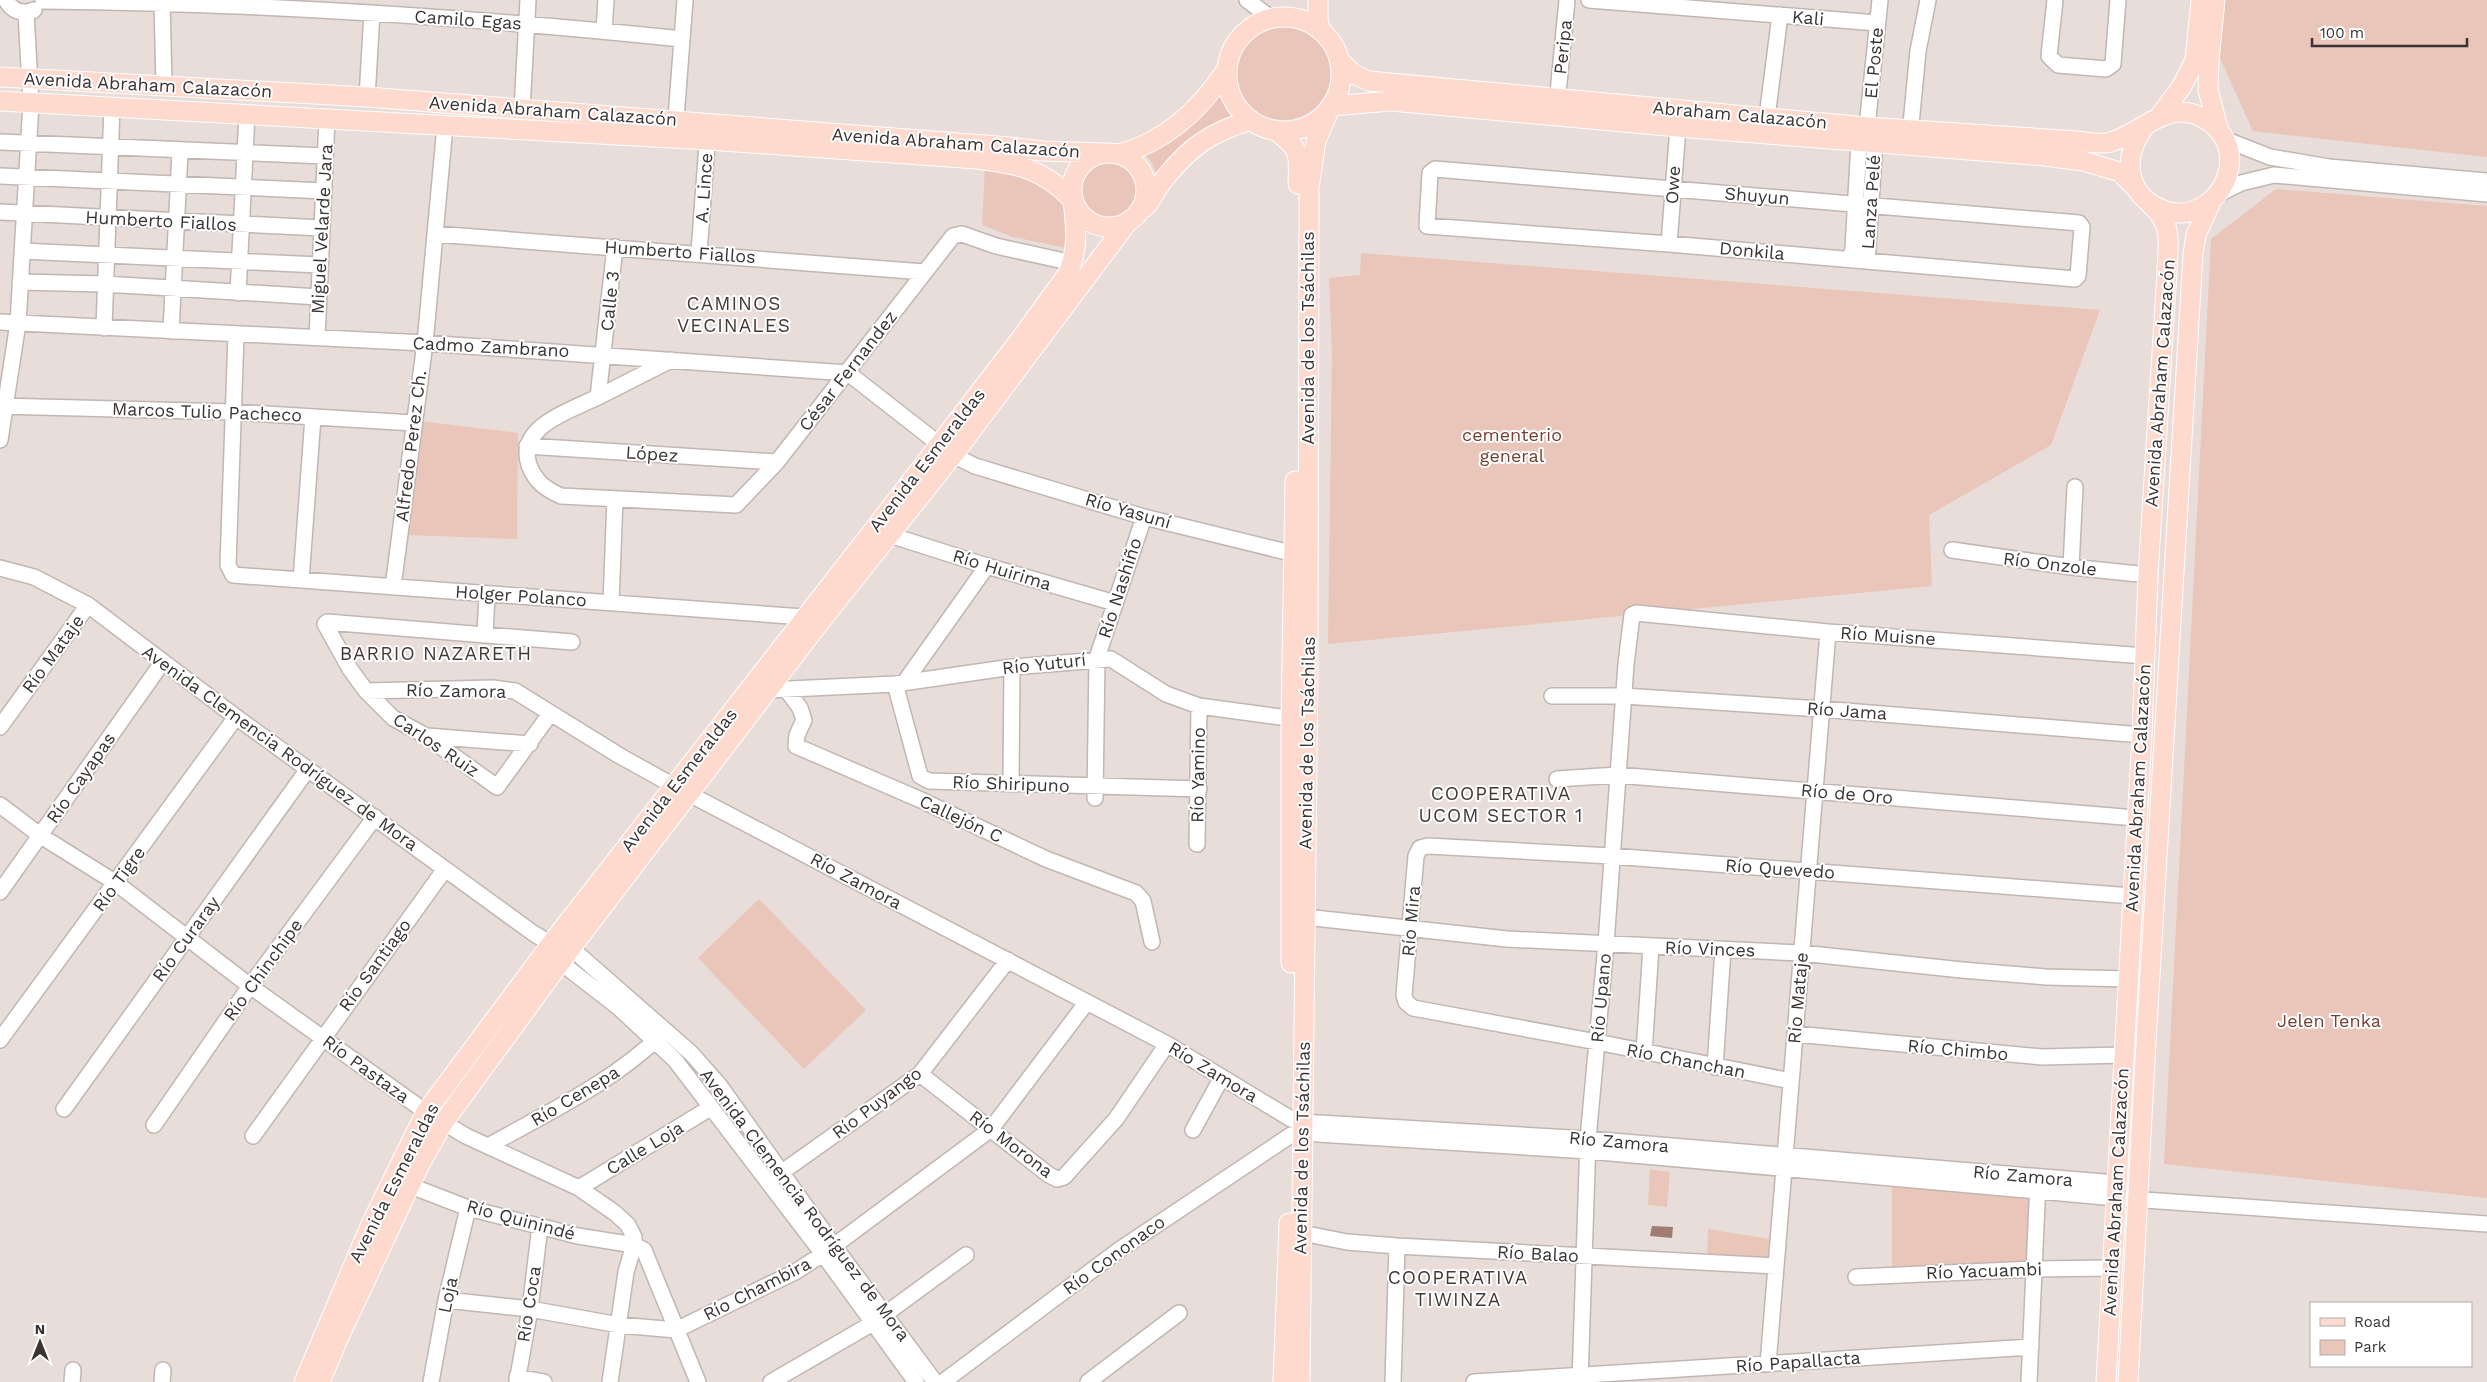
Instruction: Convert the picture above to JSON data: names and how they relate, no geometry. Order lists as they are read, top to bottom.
{
  "streets": {
    "main road": [
      "Avenida Abraham Calazacón",
      "Abraham Calazacón",
      "Avenida de los Tsáchilas",
      "Avenida Esmeraldas"
    ],
    "street": [
      "Kali",
      "Camilo Egas",
      "Peripa",
      "El Poste",
      "Owe",
      "A. Lince",
      "Shuyun",
      "Lanza Pelé",
      "Humberto Fiallos",
      "Miguel Velarde Jara",
      "Donkila",
      "Calle 3",
      "Cadmo Zambrano",
      "César Fernandez",
      "Marcos Tulio Pacheco",
      "Alfredo Perez Ch.",
      "López",
      "Río Yasuní",
      "Río Onzole",
      "Río Huirima",
      "Río Nashiño",
      "Holger Polanco",
      "Río Muisne",
      "Río Mataje",
      "Río Yuturí",
      "Río Zamora",
      "Río Jama",
      "Carlos Ruiz",
      "Avenida Clemencia Rodríguez de Mora",
      "Río Yamino",
      "Río Cayapas",
      "Río Shiripuno",
      "Río de Oro",
      "Callejón C",
      "Río Quevedo",
      "Río Tigre",
      "Río Mira",
      "Río Curaray",
      "Río Vinces",
      "Río Santiago",
      "Río Chinchipe",
      "Río Upano",
      "Río Chimbo",
      "Río Chanchan",
      "Río Pastaza",
      "Río Cenepa",
      "Río Puyango",
      "Río Morona",
      "Calle Loja",
      "Río Quinindé",
      "Río Balao",
      "Río Cononaco",
      "Río Yacuambi",
      "Río Chambira",
      "Loja",
      "Río Coca",
      "Río Papallacta"
    ]
  },
  "crossings": [
    ["Kali", "El Poste"],
    ["El Poste", "Abraham Calazacón"],
    ["El Poste", "Lanza Pelé"],
    ["Avenida Abraham Calazacón", "Abraham Calazacón"],
    ["Avenida Abraham Calazacón", "A. Lince"],
    ["Avenida Abraham Calazacón", "Miguel Velarde Jara"],
    ["Avenida Abraham Calazacón", "Avenida de los Tsáchilas"],
    ["Avenida Abraham Calazacón", "Alfredo Perez Ch."],
    ["Avenida Abraham Calazacón", "Avenida Esmeraldas"],
    ["Avenida Abraham Calazacón", "Río Onzole"],
    ["Avenida Abraham Calazacón", "Río Muisne"],
    ["Avenida Abraham Calazacón", "Río Zamora"],
    ["Avenida Abraham Calazacón", "Río Jama"],
    ["Avenida Abraham Calazacón", "Río de Oro"],
    ["Avenida Abraham Calazacón", "Río Quevedo"],
    ["Avenida Abraham Calazacón", "Río Vinces"],
    ["Avenida Abraham Calazacón", "Río Chimbo"],
    ["Avenida Abraham Calazacón", "Río Yacuambi"],
    ["Abraham Calazacón", "Owe"],
    ["Abraham Calazacón", "Lanza Pelé"],
    ["Abraham Calazacón", "Avenida de los Tsáchilas"],
    ["Abraham Calazacón", "Avenida Esmeraldas"],
    ["Owe", "Shuyun"],
    ["Owe", "Donkila"],
    ["A. Lince", "Humberto Fiallos"],
    ["Shuyun", "Lanza Pelé"],
    ["Shuyun", "Donkila"],
    ["Lanza Pelé", "Donkila"],
    ["Humberto Fiallos", "Miguel Velarde Jara"],
    ["Humberto Fiallos", "Calle 3"],
    ["Humberto Fiallos", "César Fernandez"],
    ["Humberto Fiallos", "Alfredo Perez Ch."],
    ["Miguel Velarde Jara", "Cadmo Zambrano"],
    ["Calle 3", "Cadmo Zambrano"],
    ["Avenida de los Tsáchilas", "Avenida Esmeraldas"],
    ["Avenida de los Tsáchilas", "Río Yasuní"],
    ["Avenida de los Tsáchilas", "Río Yuturí"],
    ["Avenida de los Tsáchilas", "Río Zamora"],
    ["Avenida de los Tsáchilas", "Río Vinces"],
    ["Avenida de los Tsáchilas", "Río Balao"],
    ["Avenida de los Tsáchilas", "Río Cononaco"],
    ["Cadmo Zambrano", "César Fernandez"],
    ["Cadmo Zambrano", "Alfredo Perez Ch."],
    ["César Fernandez", "López"],
    ["César Fernandez", "Avenida Esmeraldas"],
    ["Marcos Tulio Pacheco", "Alfredo Perez Ch."],
    ["Marcos Tulio Pacheco", "Holger Polanco"],
    ["Alfredo Perez Ch.", "Holger Polanco"],
    ["Avenida Esmeraldas", "Río Yasuní"],
    ["Avenida Esmeraldas", "Río Huirima"],
    ["Avenida Esmeraldas", "Holger Polanco"],
    ["Avenida Esmeraldas", "Río Yuturí"],
    ["Avenida Esmeraldas", "Río Zamora"],
    ["Avenida Esmeraldas", "Avenida Clemencia Rodríguez de Mora"],
    ["Avenida Esmeraldas", "Callejón C"],
    ["Avenida Esmeraldas", "Río Pastaza"],
    ["Avenida Esmeraldas", "Río Quinindé"],
    ["Río Yasuní", "Río Nashiño"],
    ["Río Huirima", "Río Nashiño"],
    ["Río Nashiño", "Río Yuturí"],
    ["Río Nashiño", "Río Shiripuno"],
    ["Río Muisne", "Río Mataje"],
    ["Río Muisne", "Río Upano"],
    ["Río Mataje", "Río Zamora"],
    ["Río Mataje", "Río Jama"],
    ["Río Mataje", "Avenida Clemencia Rodríguez de Mora"],
    ["Río Mataje", "Río de Oro"],
    ["Río Mataje", "Río Quevedo"],
    ["Río Mataje", "Río Vinces"],
    ["Río Mataje", "Río Chimbo"],
    ["Río Mataje", "Río Chanchan"],
    ["Río Mataje", "Río Balao"],
    ["Río Mataje", "Río Papallacta"],
    ["Río Yuturí", "Río Yamino"],
    ["Río Yuturí", "Río Shiripuno"],
    ["Río Yuturí", "Callejón C"],
    ["Río Zamora", "Carlos Ruiz"],
    ["Río Zamora", "Río Upano"],
    ["Río Zamora", "Río Puyango"],
    ["Río Zamora", "Río Morona"],
    ["Río Zamora", "Río Cononaco"],
    ["Río Zamora", "Río Chambira"],
    ["Río Jama", "Río Upano"],
    ["Avenida Clemencia Rodríguez de Mora", "Río Cayapas"],
    ["Avenida Clemencia Rodríguez de Mora", "Río Tigre"],
    ["Avenida Clemencia Rodríguez de Mora", "Río Curaray"],
    ["Avenida Clemencia Rodríguez de Mora", "Río Santiago"],
    ["Avenida Clemencia Rodríguez de Mora", "Río Chinchipe"],
    ["Avenida Clemencia Rodríguez de Mora", "Río Cenepa"],
    ["Avenida Clemencia Rodríguez de Mora", "Río Puyango"],
    ["Avenida Clemencia Rodríguez de Mora", "Calle Loja"],
    ["Avenida Clemencia Rodríguez de Mora", "Río Chambira"],
    ["Río Yamino", "Río Shiripuno"],
    ["Río Cayapas", "Río Pastaza"],
    ["Río de Oro", "Río Upano"],
    ["Río Quevedo", "Río Mira"],
    ["Río Quevedo", "Río Upano"],
    ["Río Tigre", "Río Pastaza"],
    ["Río Mira", "Río Vinces"],
    ["Río Mira", "Río Chanchan"],
    ["Río Curaray", "Río Pastaza"],
    ["Río Vinces", "Río Upano"],
    ["Río Santiago", "Río Pastaza"],
    ["Río Chinchipe", "Río Pastaza"],
    ["Río Upano", "Río Chanchan"],
    ["Río Upano", "Río Balao"],
    ["Río Upano", "Río Papallacta"],
    ["Río Pastaza", "Río Cenepa"],
    ["Río Pastaza", "Calle Loja"],
    ["Río Pastaza", "Río Quinindé"],
    ["Río Pastaza", "Río Chambira"],
    ["Río Puyango", "Río Morona"],
    ["Río Morona", "Río Chambira"],
    ["Río Quinindé", "Loja"],
    ["Río Quinindé", "Río Coca"]
  ],
  "districts": [
    "CAMINOS VECINALES",
    "BARRIO NAZARETH",
    "COOPERATIVA UCOM SECTOR 1",
    "COOPERATIVA TIWINZA"
  ],
  "parks": ["cementerio general", "Jelen Tenka"],
  "legend": ["Road", "Park"],
  "scale_bar": "100 m",
  "north": "top"
}
